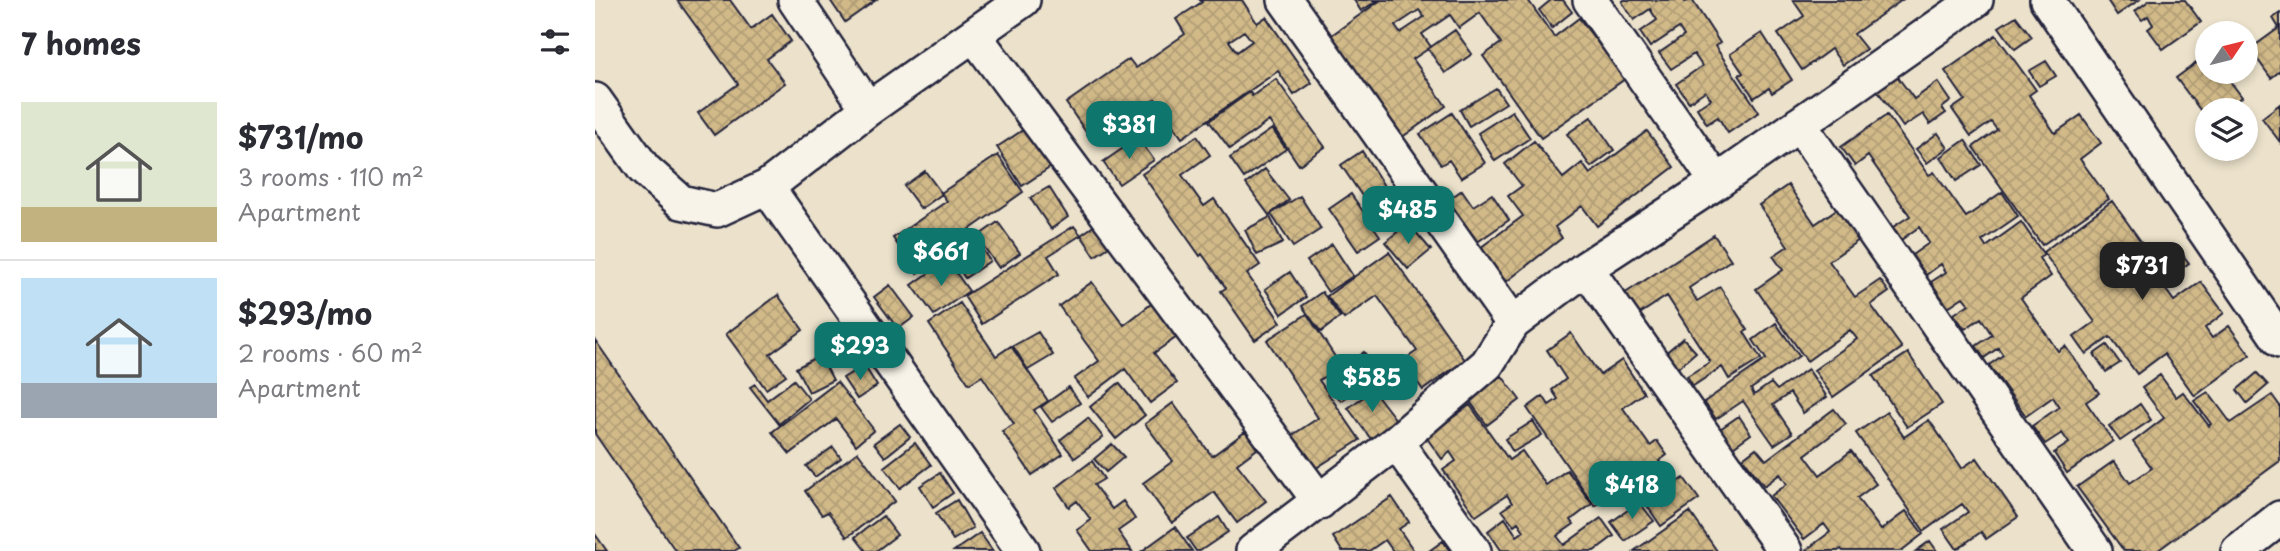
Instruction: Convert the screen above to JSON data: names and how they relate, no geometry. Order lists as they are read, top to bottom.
{
  "north": "top right",
  "page": {
    "heading": "7 homes",
    "list": [
      {
        "name": "$731/mo",
        "note": "3 rooms · 110 m² · Apartment"
      },
      {
        "name": "$293/mo",
        "note": "2 rooms · 60 m² · Apartment"
      }
    ],
    "price": [
      "$381",
      "$485",
      "$661",
      "$731",
      "$293",
      "$585",
      "$418"
    ]
  }
}
